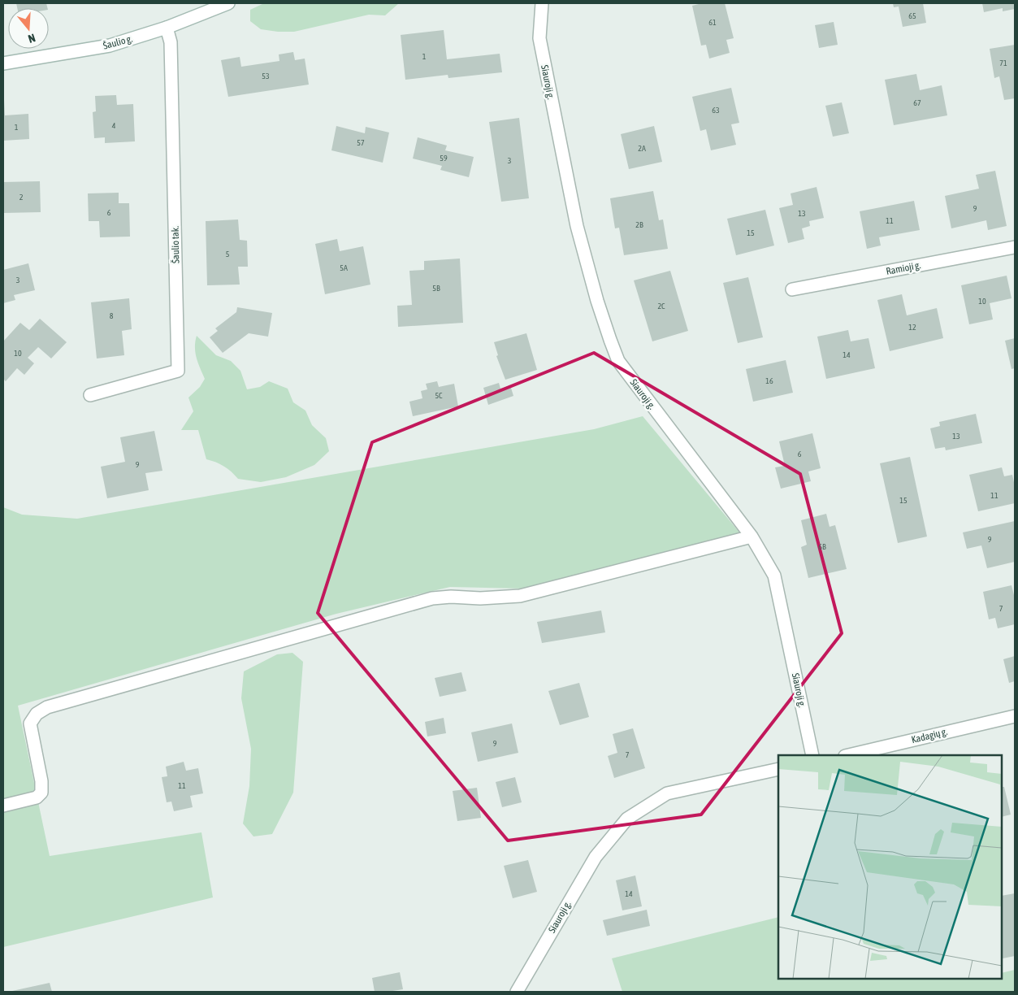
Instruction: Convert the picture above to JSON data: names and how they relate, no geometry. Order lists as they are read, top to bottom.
{
  "streets": {
    "street": [
      "Šaulio g.",
      "Siauroji g.",
      "Šaulio tak.",
      "Ramioji g.",
      "Kadagių g."
    ]
  },
  "crossings": [
    ["Šaulio g.", "Šaulio tak."]
  ],
  "house_numbers": [
    "65",
    "61",
    "1",
    "71",
    "53",
    "67",
    "63",
    "4",
    "1",
    "57",
    "2A",
    "59",
    "3",
    "2",
    "9",
    "6",
    "13",
    "11",
    "2B",
    "15",
    "5",
    "5A",
    "3",
    "5B",
    "10",
    "2C",
    "8",
    "12",
    "10",
    "14",
    "16",
    "5C",
    "13",
    "6",
    "9",
    "11",
    "15",
    "9",
    "6B",
    "7",
    "9",
    "7",
    "11",
    "14"
  ],
  "north": "bottom"
}
